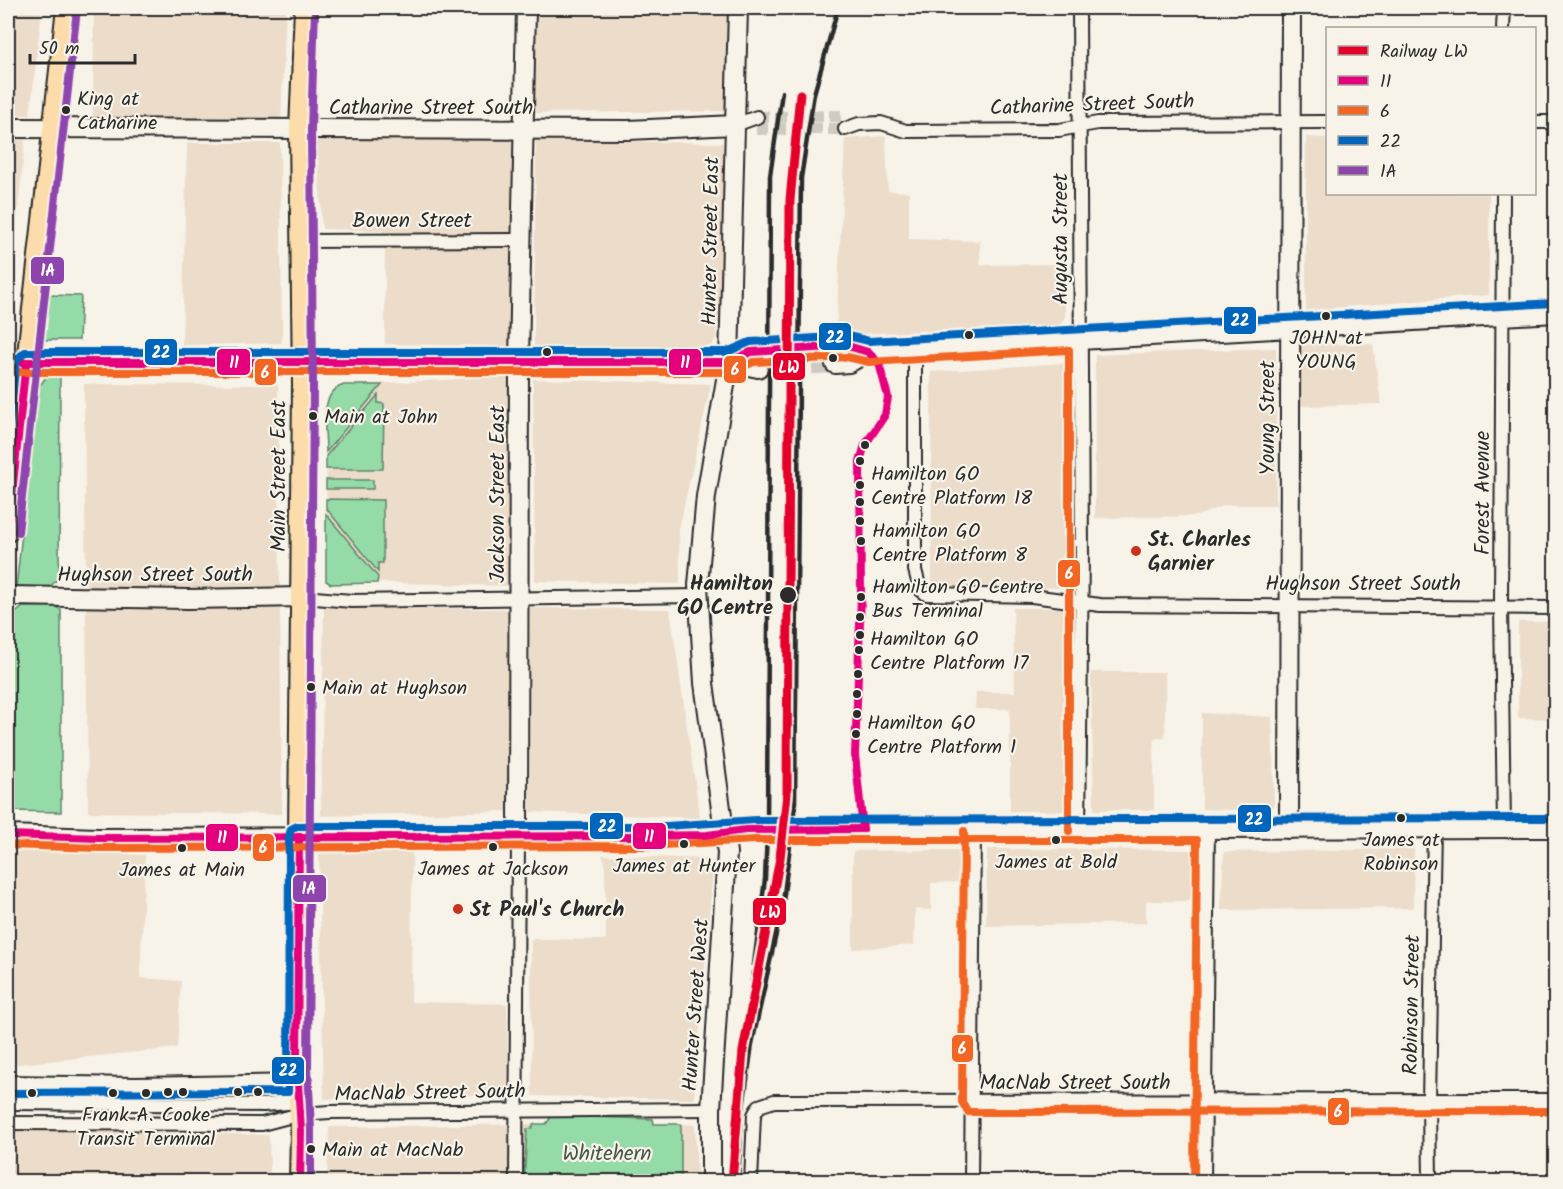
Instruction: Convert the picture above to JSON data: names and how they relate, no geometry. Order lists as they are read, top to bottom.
{
  "streets": {
    "main road": ["Main Street East"],
    "street": [
      "Catharine Street South",
      "Bowen Street",
      "Augusta Street",
      "Hunter Street East",
      "Young Street",
      "Forest Avenue",
      "Jackson Street East",
      "Hughson Street South",
      "Hunter Street West",
      "Robinson Street",
      "MacNab Street South"
    ]
  },
  "crossings": [
    ["Catharine Street South", "Augusta Street"],
    ["Catharine Street South", "Hunter Street East"],
    ["Catharine Street South", "Young Street"],
    ["Catharine Street South", "Main Street East"],
    ["Catharine Street South", "Jackson Street East"],
    ["Bowen Street", "Main Street East"],
    ["Bowen Street", "Jackson Street East"],
    ["Augusta Street", "Hughson Street South"],
    ["Hunter Street East", "Hughson Street South"],
    ["Hunter Street East", "Hunter Street West"],
    ["Young Street", "Hughson Street South"],
    ["Main Street East", "Hughson Street South"],
    ["Main Street East", "MacNab Street South"],
    ["Forest Avenue", "Hughson Street South"],
    ["Jackson Street East", "Hughson Street South"],
    ["Hunter Street West", "MacNab Street South"],
    ["Robinson Street", "MacNab Street South"]
  ],
  "parks": ["Whitehern"],
  "places": [
    "King at Catharine",
    "JOHN at YOUNG",
    "Main at John",
    "Hamilton GO Centre Platform 18",
    "Hamilton GO Centre Platform 8",
    "St. Charles Garnier",
    "Hamilton GO Centre",
    "Hamilton GO Centre Bus Terminal",
    "Hamilton GO Centre Platform 17",
    "Main at Hughson",
    "Hamilton GO Centre Platform 1",
    "James at Robinson",
    "James at Bold",
    "James at Hunter",
    "James at Jackson",
    "James at Main",
    "St Paul's Church",
    "Frank A. Cooke Transit Terminal",
    "Main at MacNab"
  ],
  "lines": [
    "transit line 1A",
    "rail line LW",
    "transit line 22",
    "transit line 11",
    "transit line 6"
  ],
  "legend": [
    "Railway LW",
    "11",
    "6",
    "22",
    "1A"
  ],
  "scale_bar": "50 m"
}
